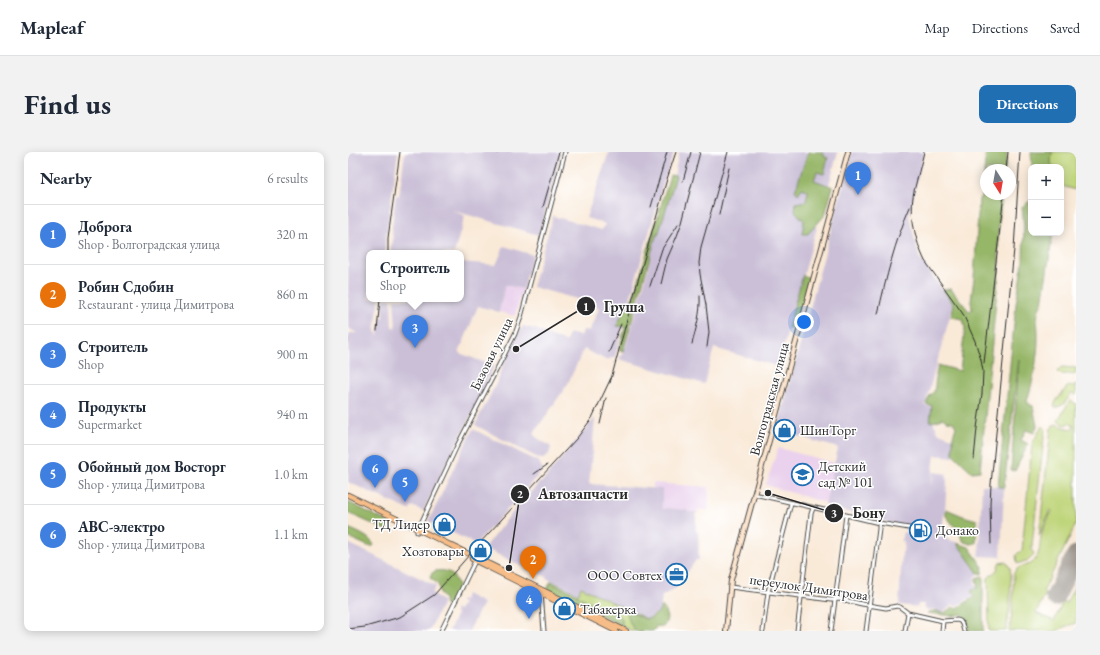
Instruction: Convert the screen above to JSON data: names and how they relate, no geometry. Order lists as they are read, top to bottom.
{
  "streets": {
    "main road": ["Волгоградская улица"],
    "street": ["Базовая улица", "переулок Димитрова"]
  },
  "crossings": [
    ["Волгоградская улица", "переулок Димитрова"]
  ],
  "places": {
    "other": ["Груша", "Бону", "Автозапчасти"],
    "shop": [
      "ШинТорг",
      "ТД Лидер",
      "Хозтовары",
      "Табакерка"
    ],
    "school or university": ["Детский сад № 101"],
    "fuel station": ["Донако"],
    "office": ["ООО Совтех"]
  },
  "north": "bottom",
  "page": {
    "header": "Mapleaf",
    "nav": ["Map", "Directions", "Saved"],
    "buttons": "Directions",
    "title": "Find us",
    "heading": ["Nearby", "6 results"],
    "pins": [
      "1",
      "3",
      "6",
      "5",
      "2",
      "4"
    ],
    "map_buttons": ["+", "−"],
    "list": [
      {
        "mark": "1",
        "name": "Доброга",
        "note": "Shop · Волгоградская улица",
        "value": "320 m"
      },
      {
        "mark": "2",
        "name": "Робин Сдобин",
        "note": "Restaurant · улица Димитрова",
        "value": "860 m"
      },
      {
        "mark": "3",
        "name": "Строитель",
        "note": "Shop",
        "value": "900 m"
      },
      {
        "mark": "4",
        "name": "Продукты",
        "note": "Supermarket",
        "value": "940 m"
      },
      {
        "mark": "5",
        "name": "Обойный дом Восторг",
        "note": "Shop · улица Димитрова",
        "value": "1.0 km"
      },
      {
        "mark": "6",
        "name": "АВС-электро",
        "note": "Shop · улица Димитрова",
        "value": "1.1 km"
      }
    ],
    "popup": ["Строитель", "Shop"]
  }
}
